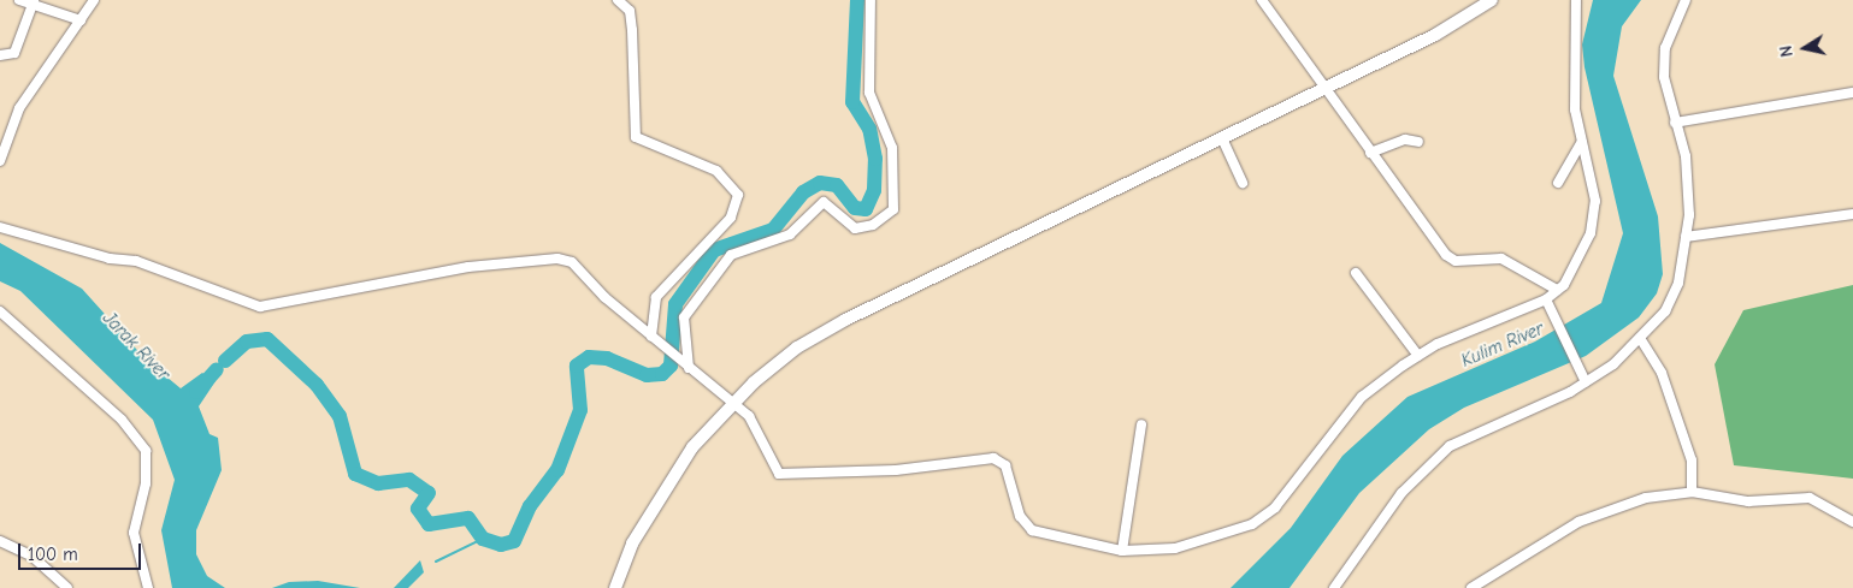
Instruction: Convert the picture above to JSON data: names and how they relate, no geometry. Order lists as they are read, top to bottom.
{
  "water": ["Kulim River", "Jarak River"],
  "scale_bar": "100 m",
  "north": "left"
}
